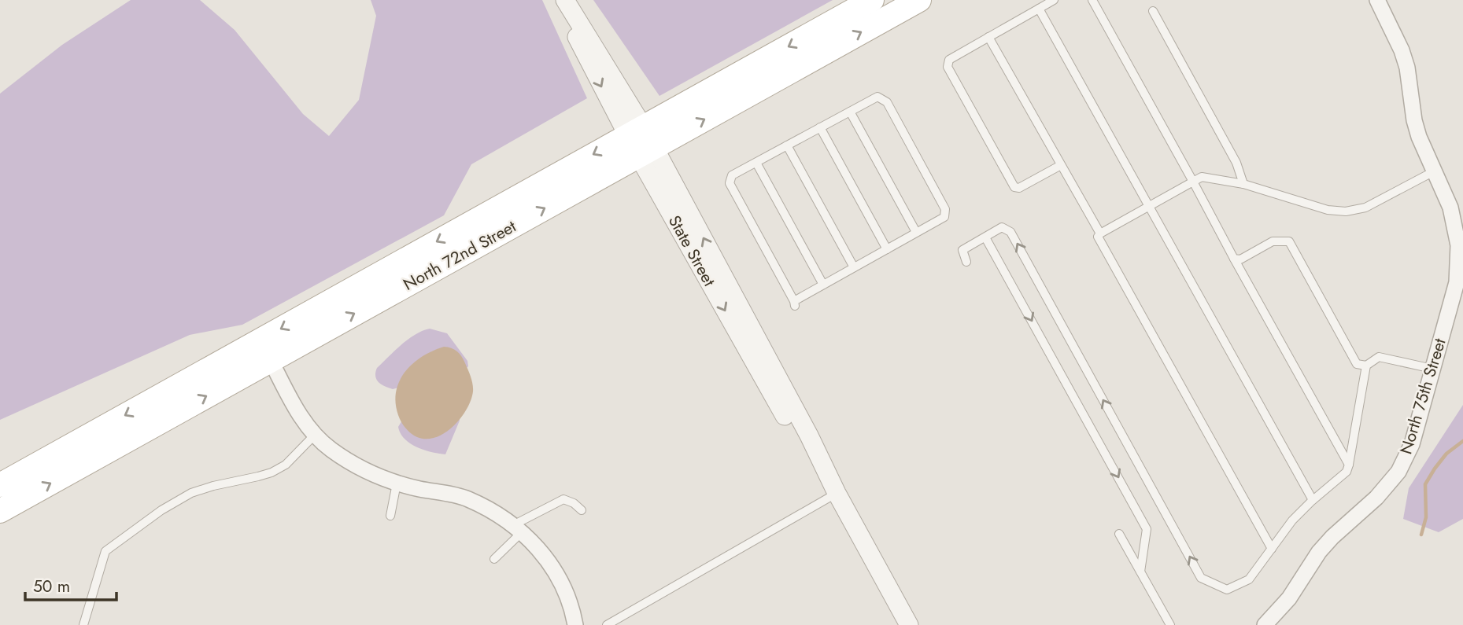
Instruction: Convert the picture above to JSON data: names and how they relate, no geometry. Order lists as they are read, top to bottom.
{
  "streets": {
    "main road": ["North 72nd Street"],
    "street": ["State Street", "North 75th Street"]
  },
  "crossings": [
    ["State Street", "North 72nd Street"]
  ],
  "scale_bar": "50 m"
}
